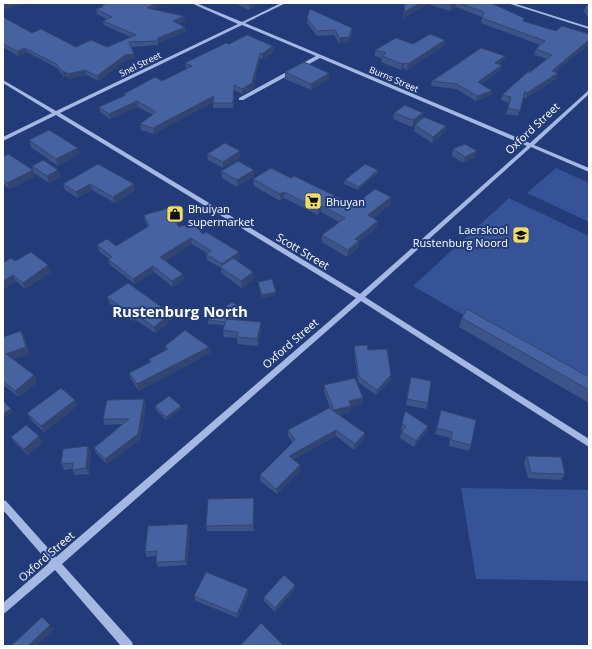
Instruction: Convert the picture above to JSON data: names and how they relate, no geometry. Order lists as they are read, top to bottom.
{
  "streets": {
    "street": [
      "Snel Street",
      "Burns Street",
      "Oxford Street",
      "Scott Street"
    ]
  },
  "crossings": [
    ["Snel Street", "Burns Street"],
    ["Snel Street", "Scott Street"],
    ["Burns Street", "Oxford Street"],
    ["Oxford Street", "Scott Street"]
  ],
  "districts": ["Rustenburg North"],
  "places": {
    "supermarket": ["Bhuyan"],
    "shop": ["Bhuiyan supermarket"],
    "school or university": ["Laerskool Rustenburg Noord"]
  }
}
